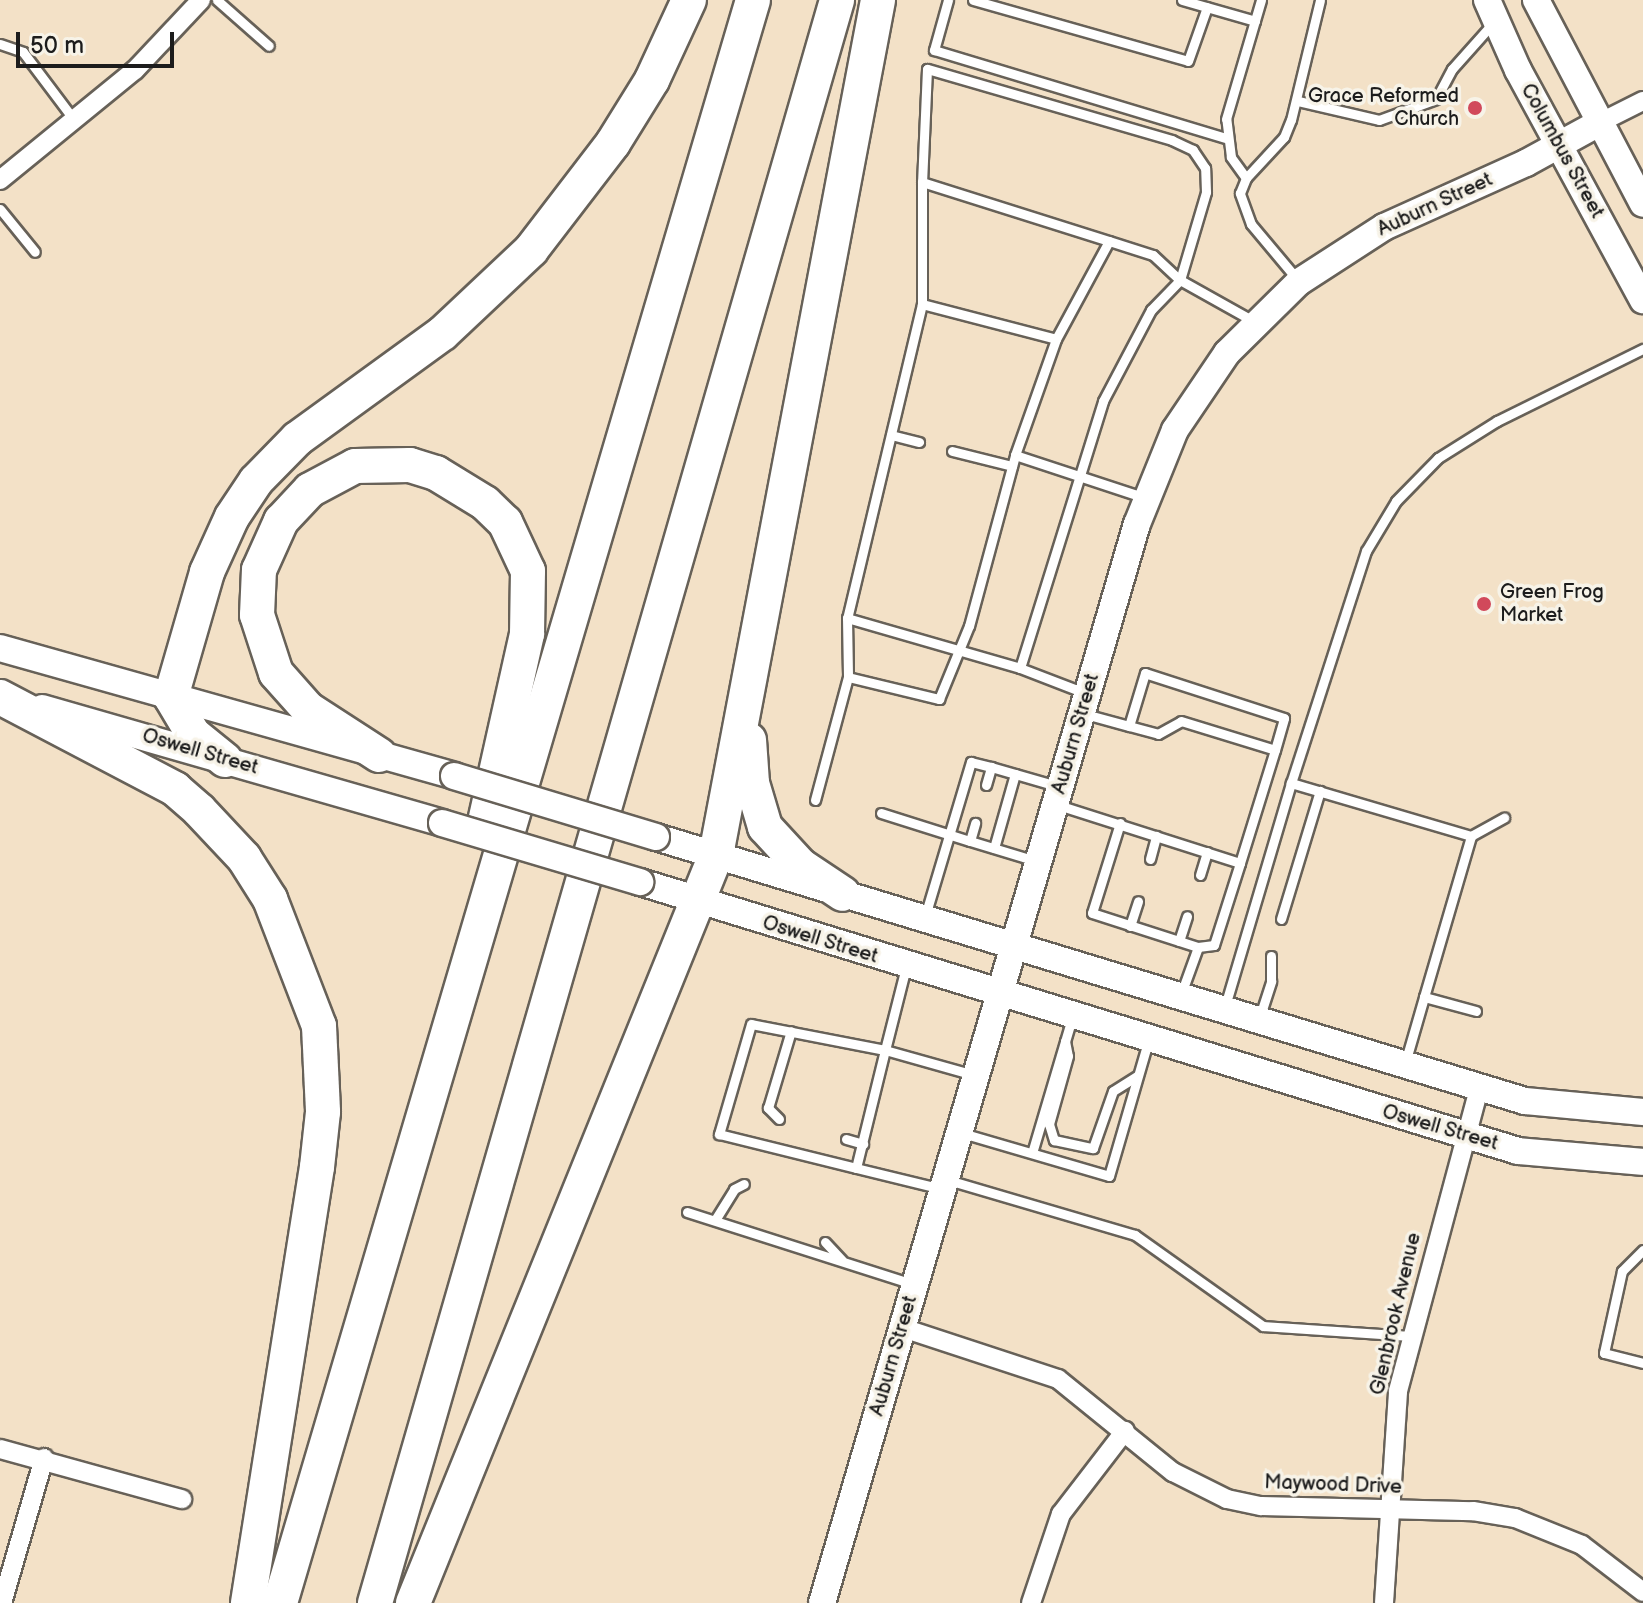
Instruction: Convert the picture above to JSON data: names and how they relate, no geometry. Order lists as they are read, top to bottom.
{
  "streets": {
    "main road": ["Columbus Street", "Auburn Street", "Oswell Street"],
    "street": ["Glenbrook Avenue", "Maywood Drive"]
  },
  "crossings": [
    ["Columbus Street", "Auburn Street"],
    ["Auburn Street", "Oswell Street"],
    ["Auburn Street", "Maywood Drive"],
    ["Oswell Street", "Glenbrook Avenue"],
    ["Glenbrook Avenue", "Maywood Drive"]
  ],
  "places": ["Grace Reformed Church", "Green Frog Market"],
  "scale_bar": "50 m"
}
